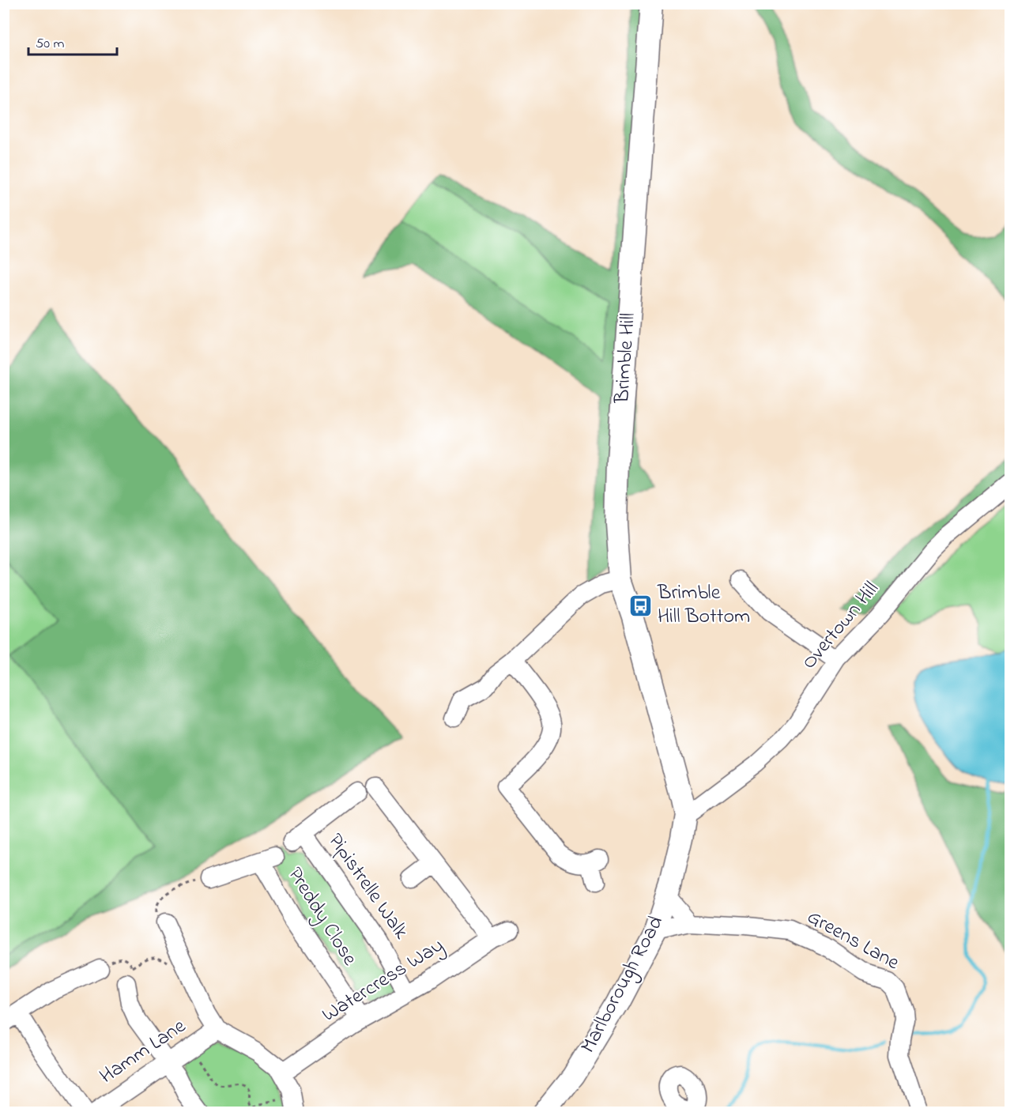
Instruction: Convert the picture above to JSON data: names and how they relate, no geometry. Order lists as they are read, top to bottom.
{
  "streets": {
    "main road": ["Brimble Hill", "Marlborough Road"],
    "street": [
      "Overtown Hill",
      "Pipistrelle Walk",
      "Preddy Close",
      "Greens Lane",
      "Watercress Way",
      "Hamm Lane"
    ]
  },
  "crossings": [
    ["Brimble Hill", "Marlborough Road"],
    ["Overtown Hill", "Marlborough Road"],
    ["Pipistrelle Walk", "Watercress Way"],
    ["Preddy Close", "Watercress Way"],
    ["Greens Lane", "Marlborough Road"]
  ],
  "places": {
    "bus stop": ["Brimble Hill Bottom"]
  },
  "scale_bar": "50 m"
}
